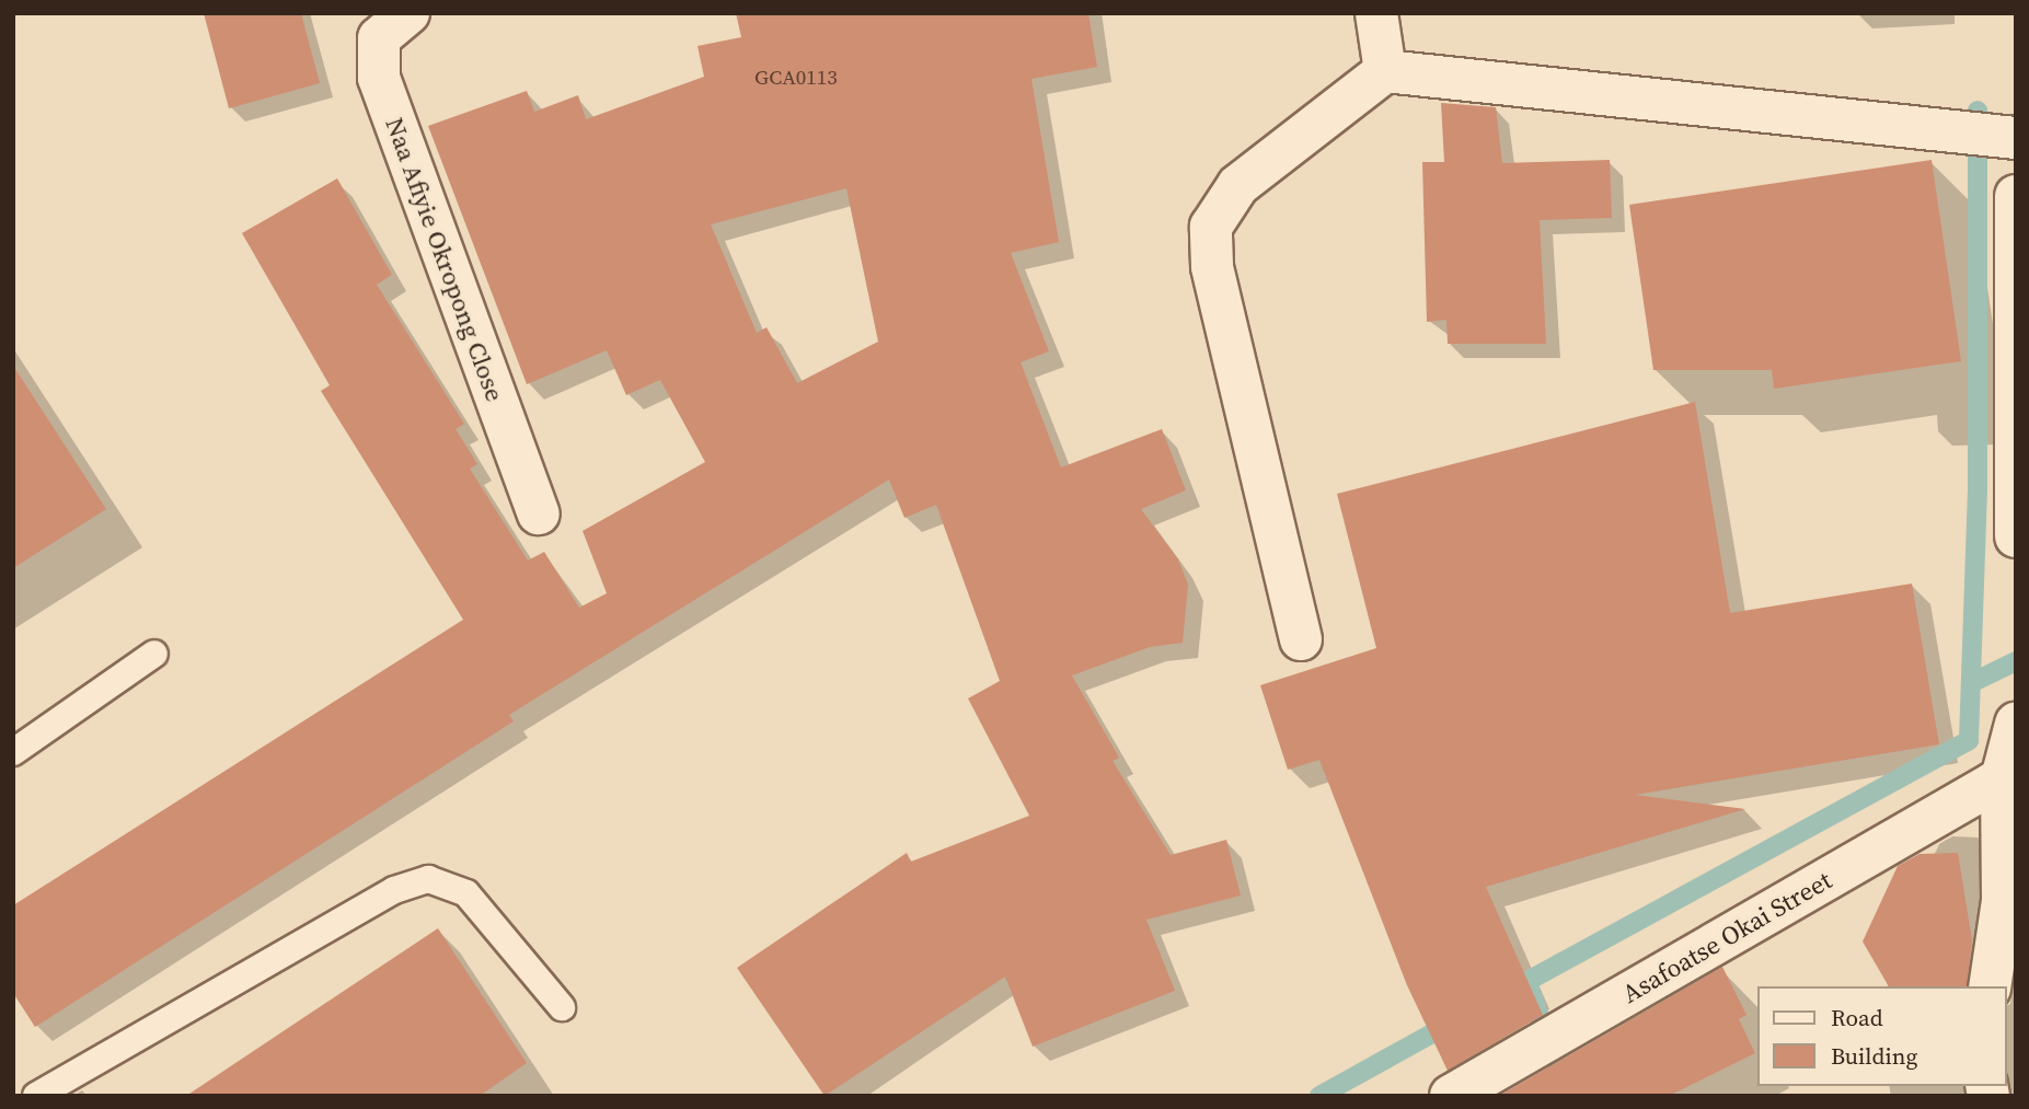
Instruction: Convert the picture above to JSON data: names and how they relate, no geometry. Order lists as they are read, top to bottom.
{
  "streets": {
    "street": ["Naa Afiyie Okropong Close", "Asafoatse Okai Street"]
  },
  "house_numbers": ["GCA0113"],
  "legend": ["Road", "Building"]
}
